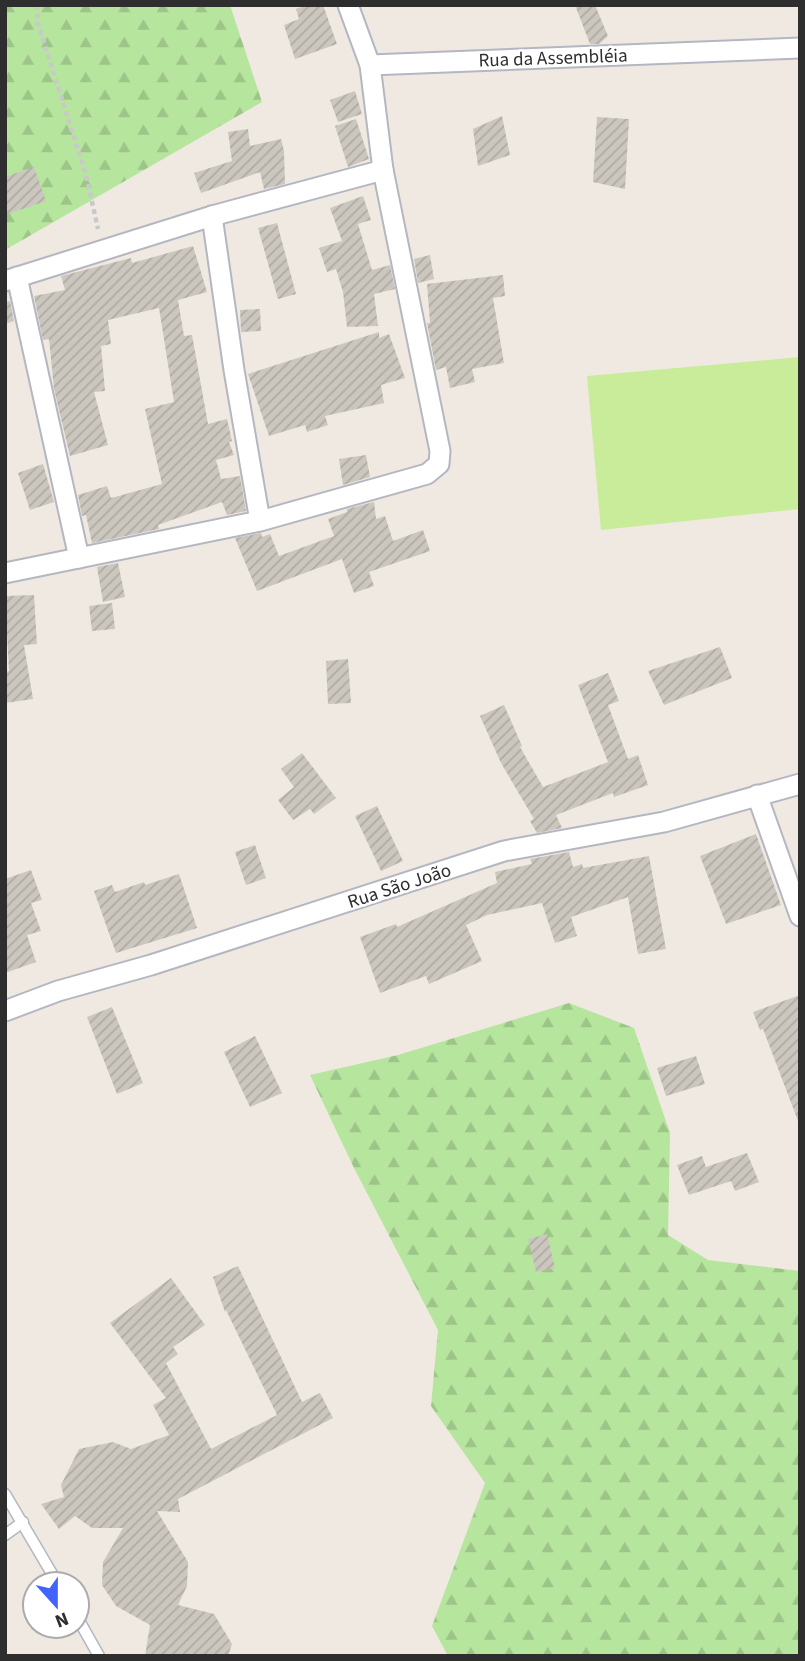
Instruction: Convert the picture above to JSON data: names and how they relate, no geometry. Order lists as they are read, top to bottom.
{
  "streets": {
    "street": ["Rua da Assembléia", "Rua São João"]
  },
  "north": "bottom"
}
